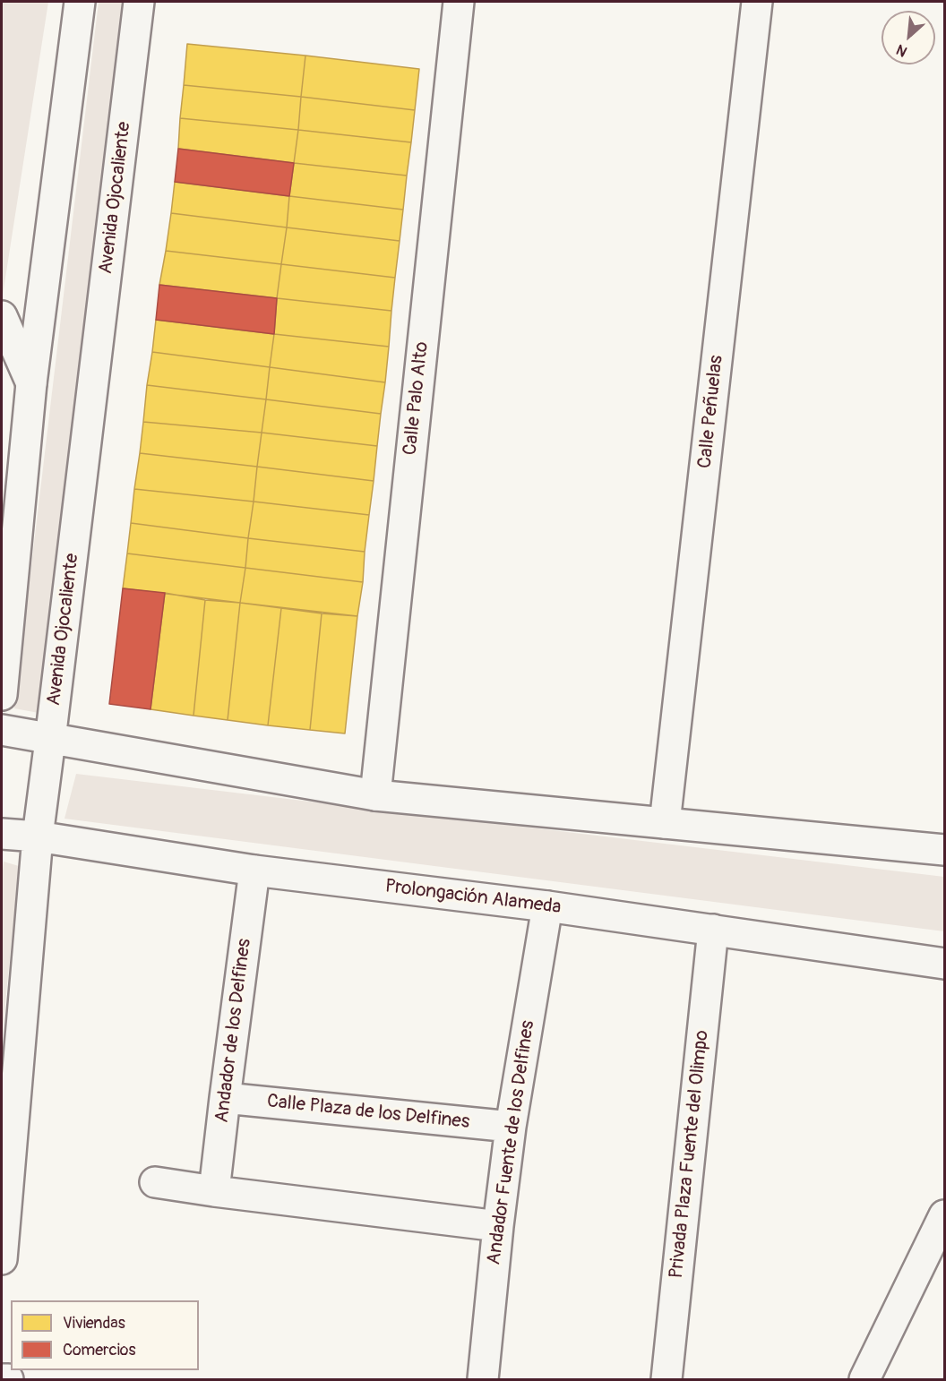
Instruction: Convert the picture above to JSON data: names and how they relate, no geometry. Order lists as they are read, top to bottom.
{
  "streets": {
    "main road": [
      "Avenida Ojocaliente",
      "Calle Palo Alto",
      "Calle Peñuelas",
      "Prolongación Alameda",
      "Andador de los Delfines",
      "Calle Plaza de los Delfines",
      "Andador Fuente de los Delfines",
      "Privada Plaza Fuente del Olimpo"
    ]
  },
  "crossings": [
    ["Avenida Ojocaliente", "Prolongación Alameda"],
    ["Prolongación Alameda", "Andador de los Delfines"],
    ["Prolongación Alameda", "Andador Fuente de los Delfines"],
    ["Prolongación Alameda", "Privada Plaza Fuente del Olimpo"],
    ["Andador de los Delfines", "Calle Plaza de los Delfines"],
    ["Calle Plaza de los Delfines", "Andador Fuente de los Delfines"]
  ],
  "legend": ["Viviendas", "Comercios"],
  "north": "bottom left"
}
